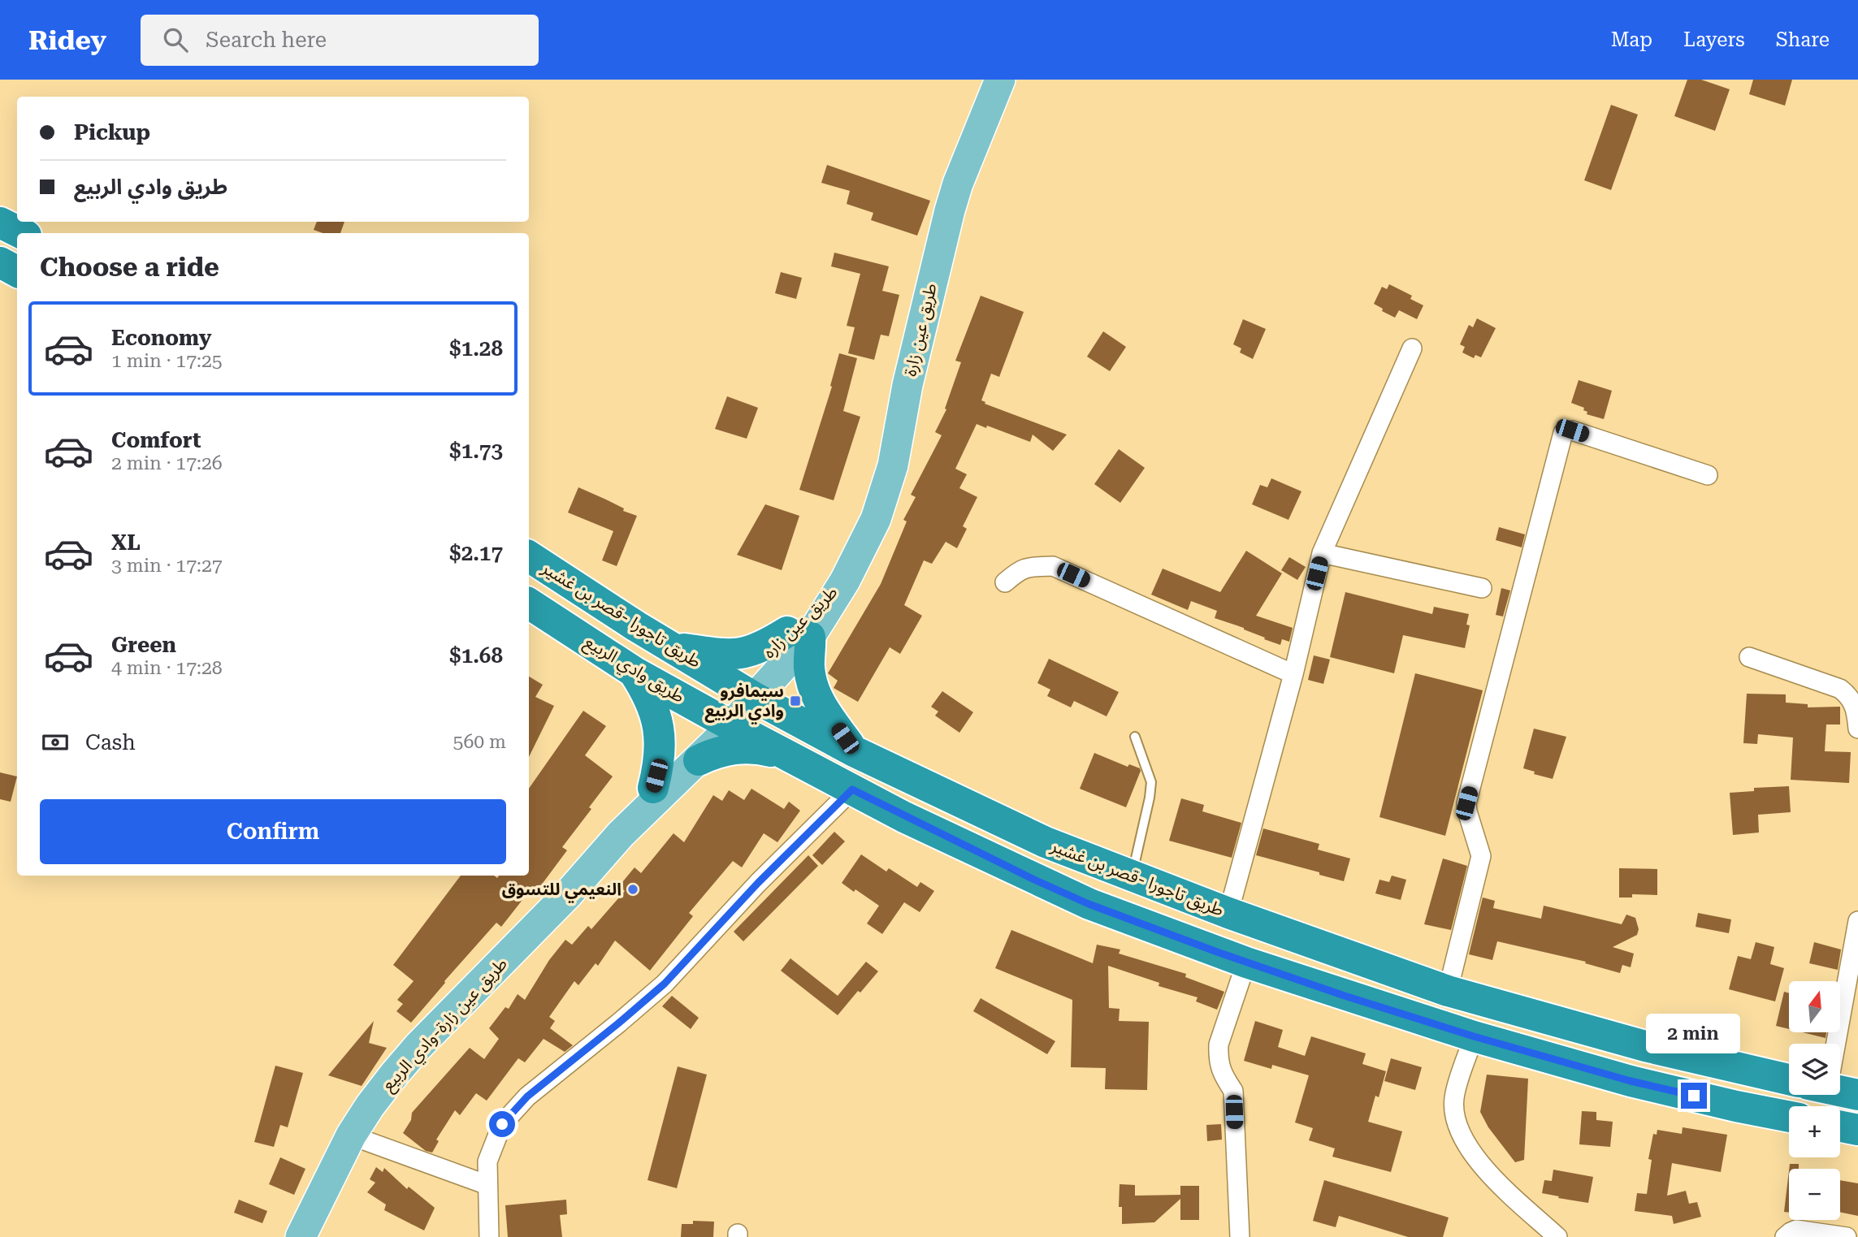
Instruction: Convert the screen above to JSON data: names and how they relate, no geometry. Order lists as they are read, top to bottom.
{
  "streets": {
    "highway": ["طريق تاجورا -قصر بن غشير", "طريق وادي الربيع"],
    "main road": ["طريق عين زارة", "طريق عين زاره", "طريق عين زارة-وادي الربيع"]
  },
  "crossings": [
    ["طريق عين زارة", "طريق عين زاره"],
    ["طريق تاجورا -قصر بن غشير", "طريق عين زاره"],
    ["طريق عين زاره", "طريق وادي الربيع"],
    ["طريق عين زاره", "طريق عين زارة-وادي الربيع"]
  ],
  "places": {
    "transit": ["سيمافرو وادي الربيع"],
    "other": ["النعيمي للتسوق"]
  },
  "north": "top",
  "page": {
    "header": "Ridey",
    "search": "Search here",
    "nav": ["Map", "Layers", "Share"],
    "banner": ["Pickup", "طريق وادي الربيع"],
    "heading": "Choose a ride",
    "list": [
      {
        "name": "Economy",
        "note": "1 min · 17:25",
        "value": "$1.28"
      },
      {
        "name": "Comfort",
        "note": "2 min · 17:26",
        "value": "$1.73"
      },
      {
        "name": "XL",
        "note": "3 min · 17:27",
        "value": "$2.17"
      },
      {
        "name": "Green",
        "note": "4 min · 17:28",
        "value": "$1.68"
      }
    ],
    "pay": ["Cash", "560 m"],
    "buttons": "Confirm",
    "map_buttons": ["+", "−"],
    "bubble": "2 min"
  }
}
